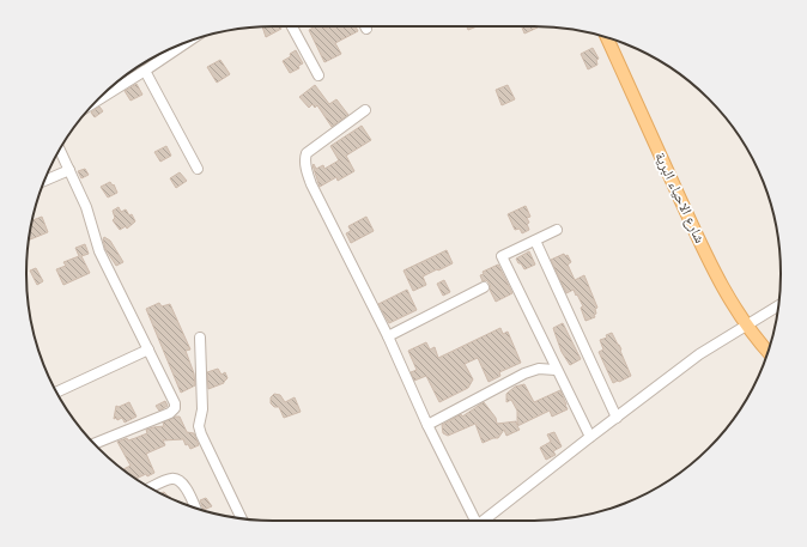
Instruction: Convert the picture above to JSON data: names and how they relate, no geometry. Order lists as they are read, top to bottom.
{
  "streets": {
    "main road": ["شارع الاحياء البرية"]
  }
}
